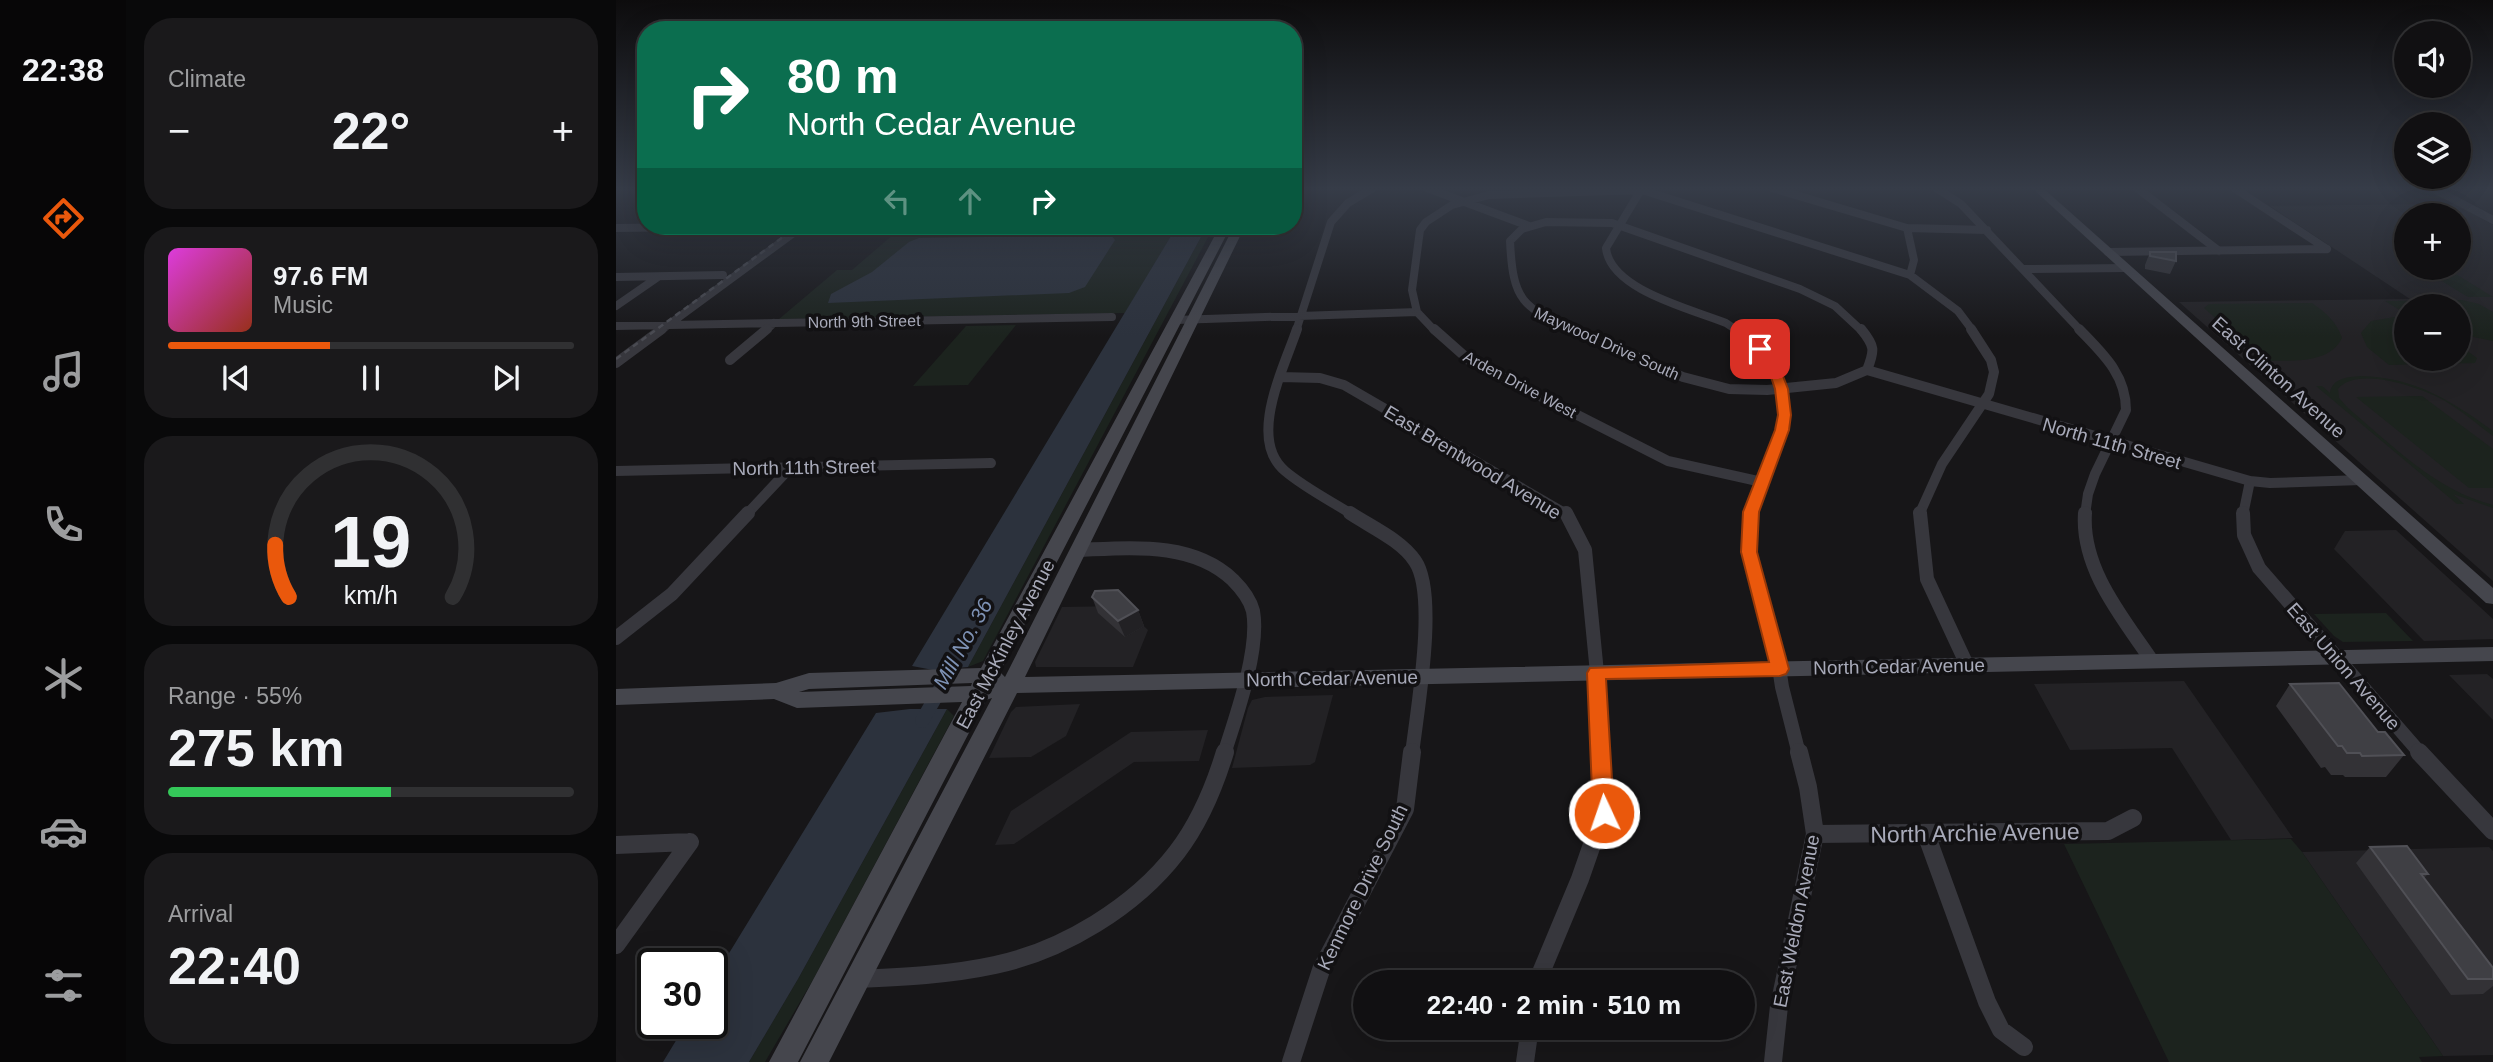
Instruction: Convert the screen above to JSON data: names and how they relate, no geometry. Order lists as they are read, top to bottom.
{
  "streets": {
    "main road": ["East Clinton Avenue", "East McKinley Avenue", "North Cedar Avenue"],
    "street": [
      "North 9th Street",
      "Maywood Drive South",
      "Arden Drive West",
      "North 11th Street",
      "East Brentwood Avenue",
      "East Union Avenue",
      "North Archie Avenue",
      "Kenmore Drive South",
      "East Weldon Avenue"
    ]
  },
  "crossings": [
    ["Maywood Drive South", "East Weldon Avenue"],
    ["East Clinton Avenue", "North 11th Street"],
    ["Arden Drive West", "East Weldon Avenue"],
    ["North 11th Street", "East Union Avenue"],
    ["East Brentwood Avenue", "North Cedar Avenue"],
    ["East Brentwood Avenue", "Kenmore Drive South"],
    ["East McKinley Avenue", "North Cedar Avenue"],
    ["North Cedar Avenue", "East Union Avenue"],
    ["North Cedar Avenue", "Kenmore Drive South"],
    ["North Cedar Avenue", "East Weldon Avenue"],
    ["North Archie Avenue", "East Weldon Avenue"]
  ],
  "water": ["Mill No. 36"],
  "page": {
    "tabs": "22:38",
    "tile": [
      "Climate",
      ["Range · 55%", "275 km"],
      ["Arrival", "22:40"]
    ],
    "map_buttons": ["+", "−"],
    "turn": ["80 m", "North Cedar Avenue"],
    "heat": ["−", "22°", "+"],
    "song": ["97.6 FM", "Music"],
    "limit": "30",
    "trip": "22:40 · 2 min · 510 m",
    "gauge": ["19", "km/h"]
  }
}
